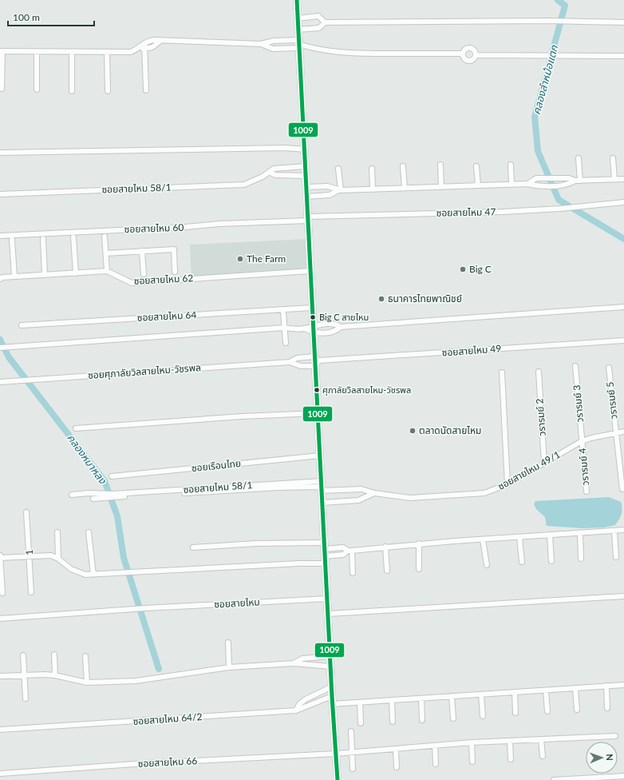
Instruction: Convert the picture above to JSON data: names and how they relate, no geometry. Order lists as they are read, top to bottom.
{
  "streets": {
    "street": [
      "ซอยสายไหม 58/1",
      "ซอยสายไหม 47",
      "ซอยสายไหม 60",
      "ซอยสายไหม 62",
      "ซอยสายไหม 64",
      "ซอยสายไหม 49",
      "ซอยศุภาลัยวิลสายไหม-วัชรพล",
      "วรารมย์ 5",
      "วรารมย์ 3",
      "วรารมย์ 2",
      "ซอยเรือนไทย",
      "วรารมย์ 4",
      "ซอยสายไหม 49/1",
      "1",
      "ซอยสายไหม",
      "ซอยสายไหม 64/2",
      "ซอยสายไหม 66"
    ]
  },
  "crossings": [
    ["ซอยสายไหม 58/1", "ซอยสายไหม 49/1"],
    ["ซอยสายไหม 47", "ซอยสายไหม 60"],
    ["วรารมย์ 5", "ซอยสายไหม 49/1"],
    ["วรารมย์ 3", "วรารมย์ 4"],
    ["วรารมย์ 3", "ซอยสายไหม 49/1"],
    ["วรารมย์ 2", "ซอยสายไหม 49/1"],
    ["วรารมย์ 4", "ซอยสายไหม 49/1"]
  ],
  "water": ["คลองลำหม้อแตก", "คลองหมาหลง"],
  "places": [
    "The Farm",
    "Big C",
    "ธนาคารไทยพาณิชย์",
    "Big C สายไหม",
    "ศุภาลัยวิลสายไหม-วัชรพล",
    "ตลาดนัดสายไหม"
  ],
  "lines": ["transit line 1009"],
  "scale_bar": "100 m",
  "north": "right"
}
